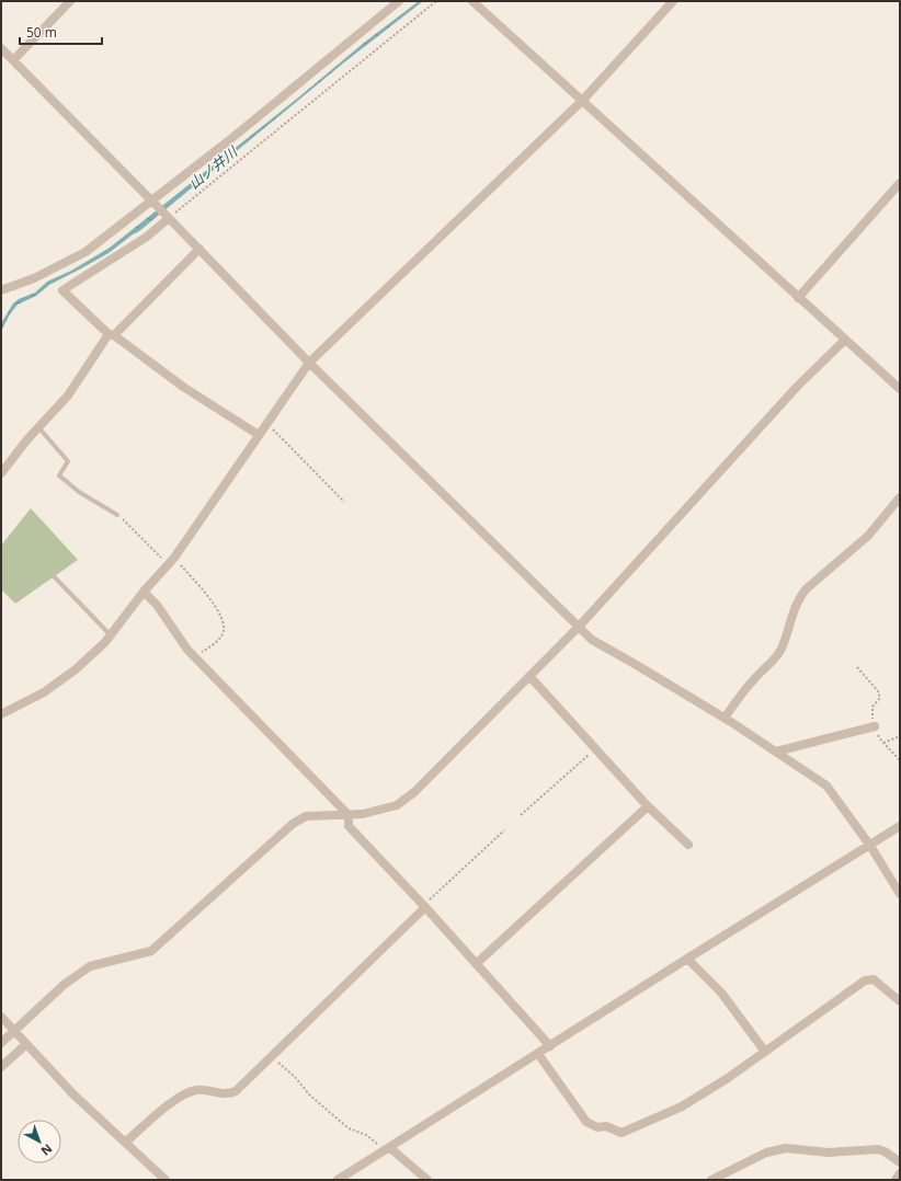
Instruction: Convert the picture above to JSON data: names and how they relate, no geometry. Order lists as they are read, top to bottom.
{
  "water": ["山ノ井川"],
  "scale_bar": "50 m",
  "north": "bottom right"
}
